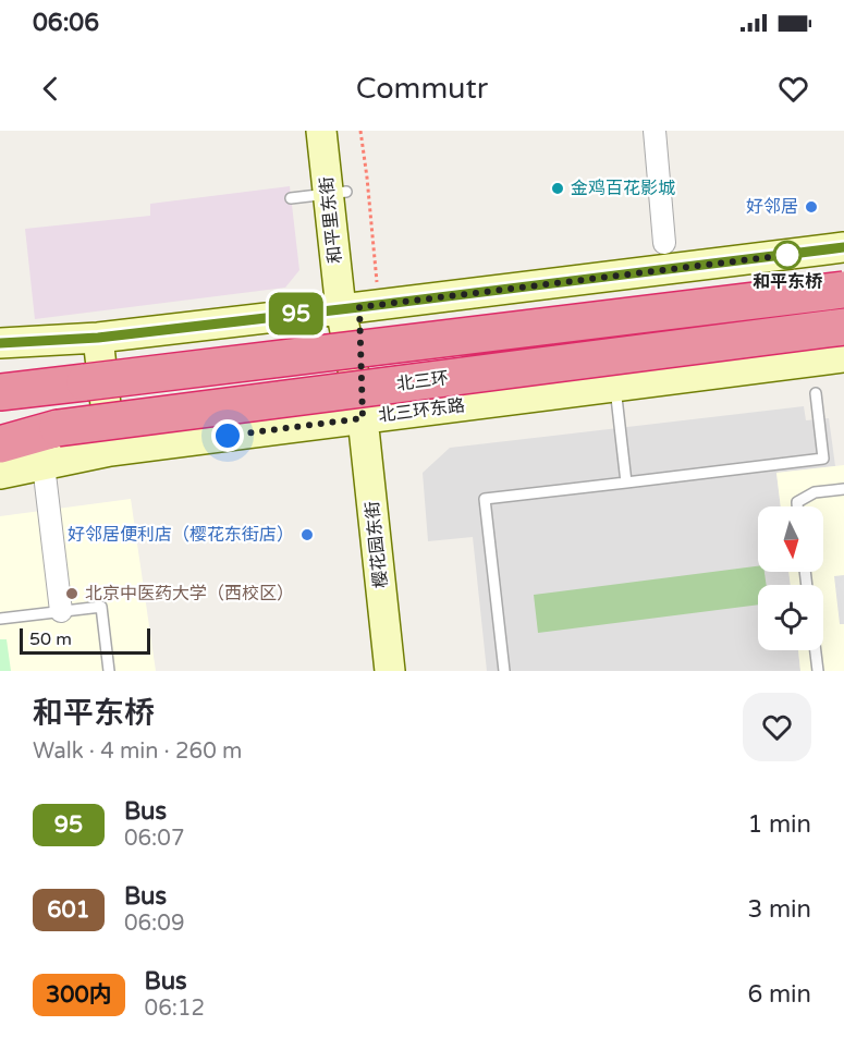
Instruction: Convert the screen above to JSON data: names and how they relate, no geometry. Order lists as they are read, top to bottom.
{
  "streets": {
    "highway": ["北三环"],
    "street": ["和平里东街", "北三环东路", "樱花园东街"]
  },
  "crossings": [
    ["和平里东街", "北三环东路"],
    ["和平里东街", "樱花园东街"],
    ["北三环东路", "樱花园东街"]
  ],
  "places": [
    "金鸡百花影城",
    "好邻居",
    "和平东桥",
    "好邻居便利店（樱花东街店）",
    "北京中医药大学（西校区）"
  ],
  "lines": ["bus line 95"],
  "scale_bar": "50 m",
  "north": "bottom",
  "page": {
    "status": "06:06",
    "header": "Commutr",
    "on_map": "95",
    "scale": "50 m",
    "heading": ["和平东桥", "Walk · 4 min · 260 m"],
    "list": [
      {
        "mark": "95",
        "name": "Bus",
        "note": "06:07",
        "value": "1 min"
      },
      {
        "mark": "601",
        "name": "Bus",
        "note": "06:09",
        "value": "3 min"
      },
      {
        "mark": "300内",
        "name": "Bus",
        "note": "06:12",
        "value": "6 min"
      }
    ]
  }
}
